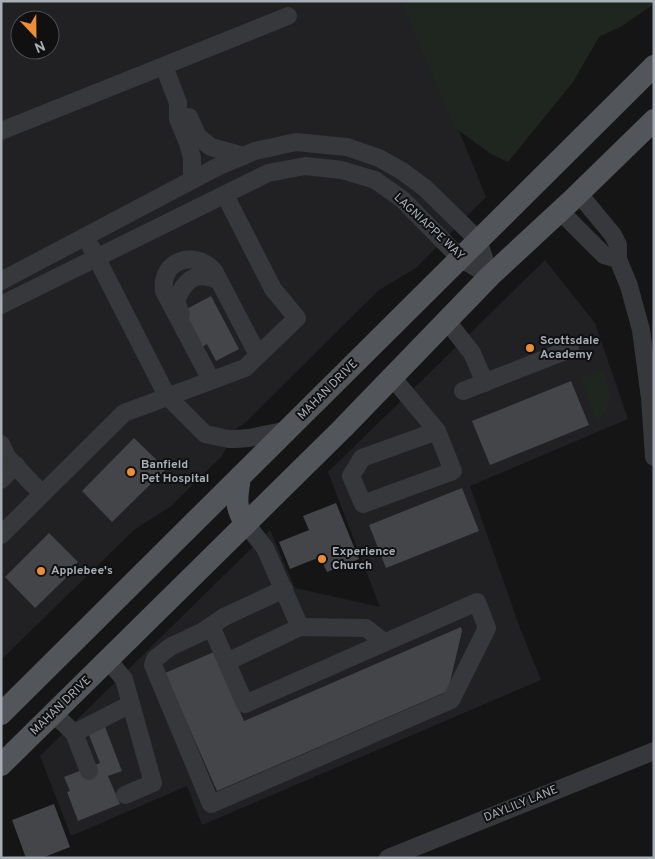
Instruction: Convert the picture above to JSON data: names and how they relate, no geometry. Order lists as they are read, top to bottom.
{
  "streets": {
    "main road": ["MAHAN DRIVE"],
    "street": ["LAGNIAPPE WAY", "DAYLILY LANE"]
  },
  "crossings": [
    ["LAGNIAPPE WAY", "MAHAN DRIVE"]
  ],
  "places": [
    "Scottsdale Academy",
    "Banfield Pet Hospital",
    "Experience Church",
    "Applebee's"
  ],
  "north": "bottom"
}
